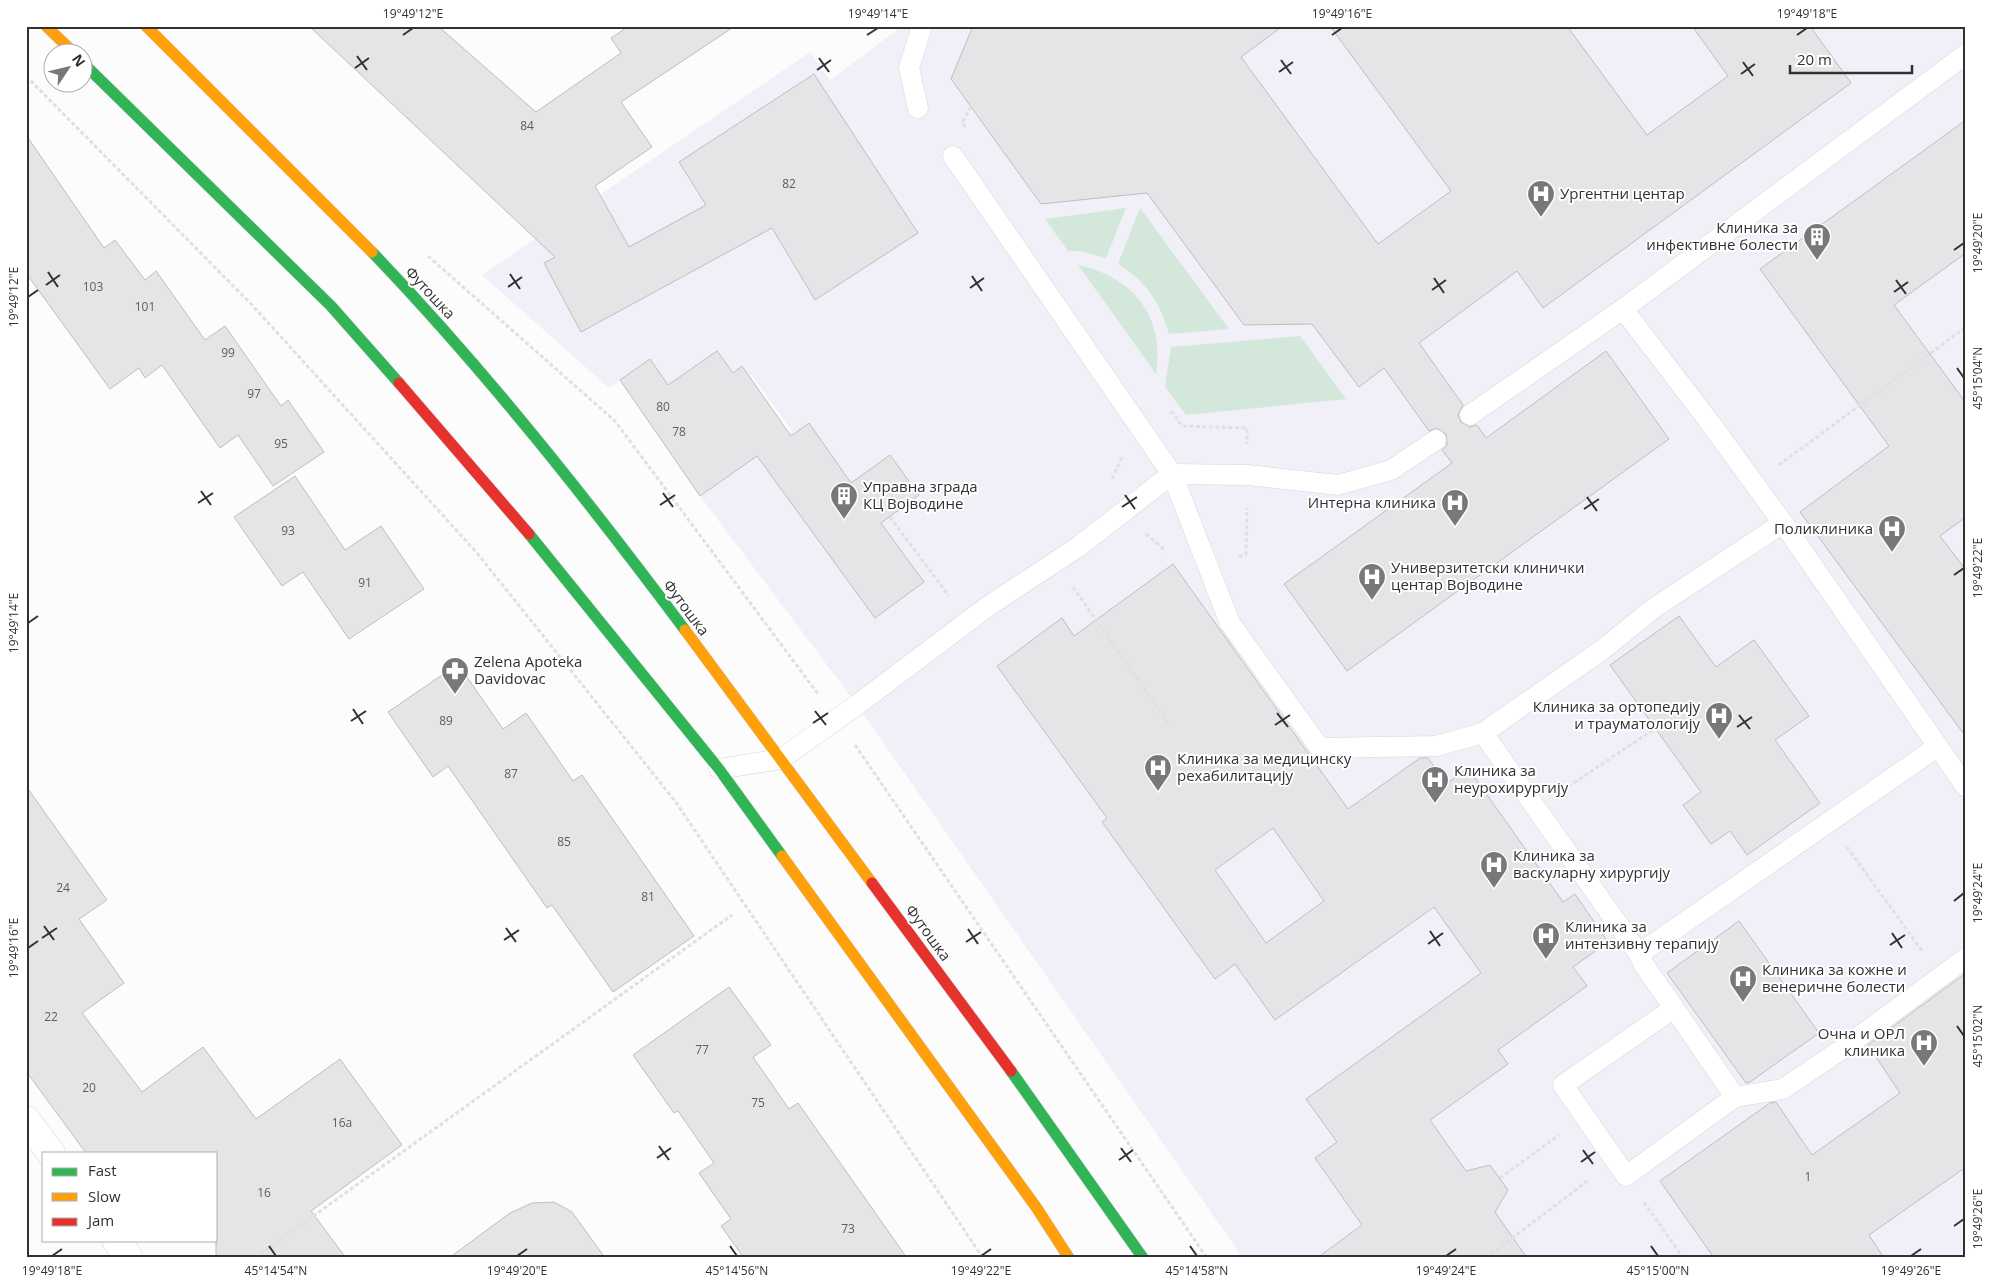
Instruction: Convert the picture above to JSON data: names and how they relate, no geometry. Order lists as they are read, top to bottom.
{
  "streets": {
    "main road": ["Футошка"]
  },
  "places": {
    "hospital": [
      "Ургентни центар",
      "Интерна клиника",
      "Поликлиника",
      "Универзитетски клинички центар Војводине",
      "Клиника за ортопедију и трауматологију",
      "Клиника за медицинску рехабилитацију",
      "Клиника за неурохирургију",
      "Клиника за васкуларну хирургију",
      "Клиника за интензивну терапију",
      "Клиника за кожне и венеричне болести",
      "Очна и ОРЛ клиника"
    ],
    "building": ["Клиника за инфективне болести", "Управна зграда КЦ Војводине"],
    "pharmacy": ["Zelena Apoteka Davidovac"]
  },
  "house_numbers": [
    "84",
    "82",
    "103",
    "101",
    "99",
    "97",
    "80",
    "78",
    "95",
    "93",
    "91",
    "89",
    "87",
    "85",
    "24",
    "81",
    "22",
    "77",
    "20",
    "75",
    "16a",
    "1",
    "16",
    "73"
  ],
  "legend": ["Fast", "Slow", "Jam"],
  "scale_bar": "20 m",
  "north": "top right",
  "coordinates": [
    "19°49'12\"E",
    "19°49'14\"E",
    "19°49'16\"E",
    "19°49'18\"E",
    "19°49'20\"E",
    "45°15'04\"N",
    "19°49'22\"E",
    "19°49'24\"E",
    "45°15'02\"N",
    "19°49'26\"E",
    "45°14'54\"N",
    "45°14'56\"N",
    "45°14'58\"N",
    "45°15'00\"N"
  ]
}
